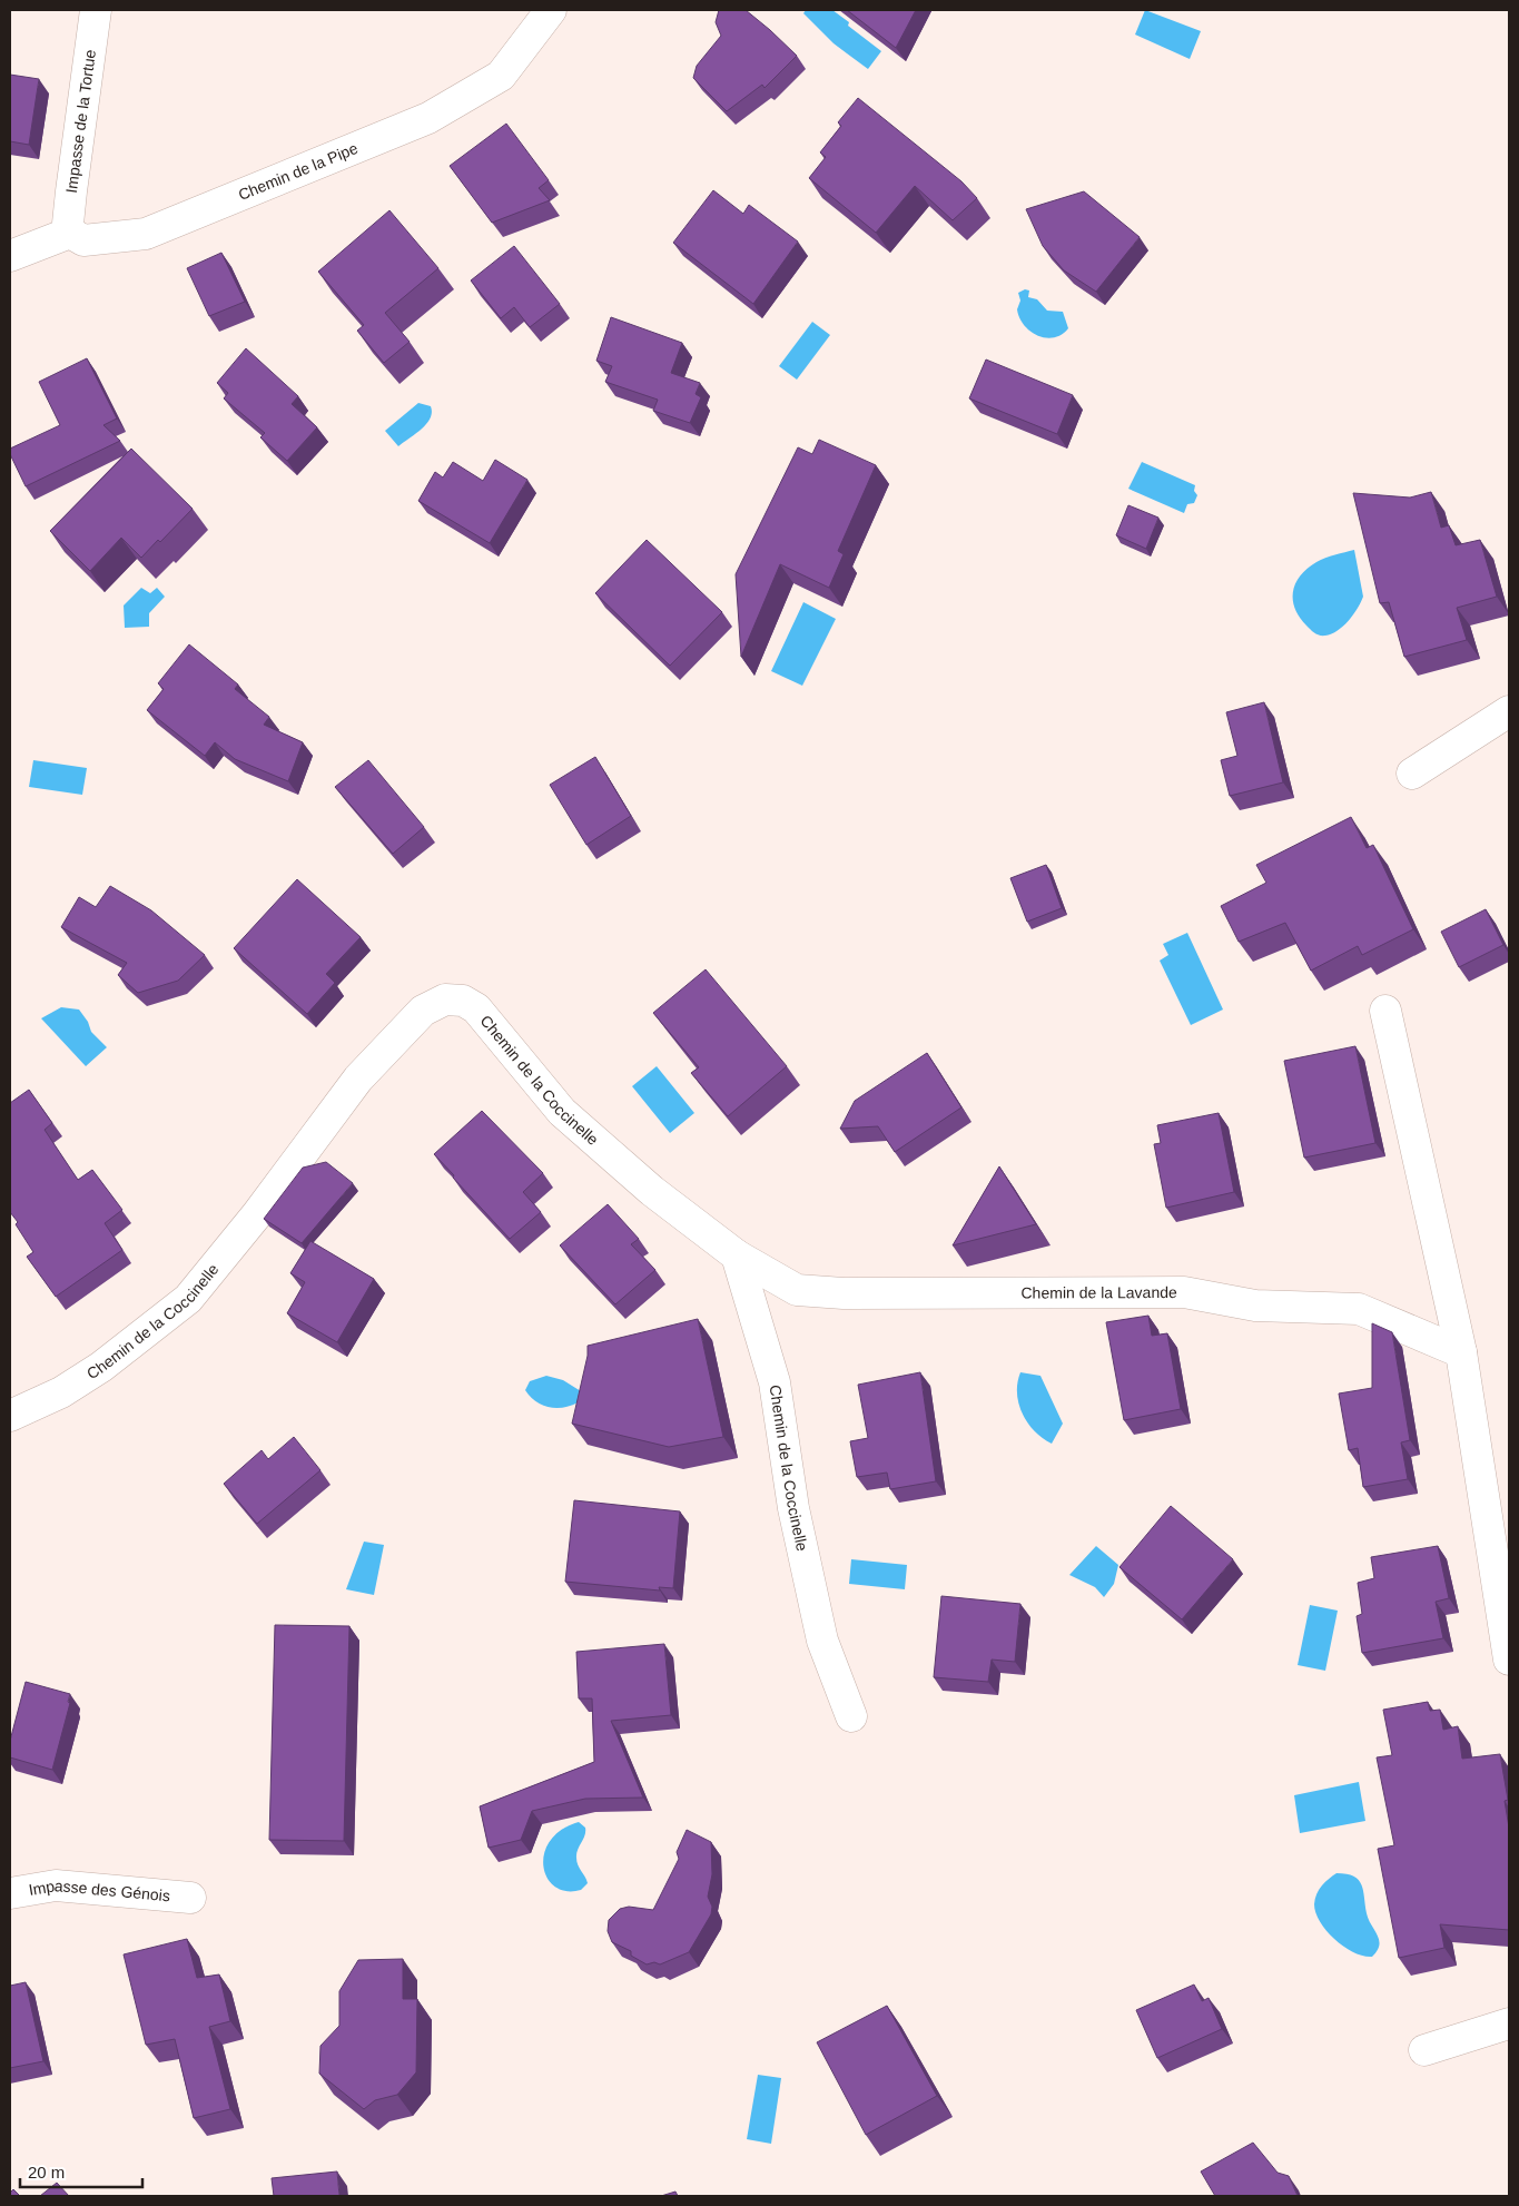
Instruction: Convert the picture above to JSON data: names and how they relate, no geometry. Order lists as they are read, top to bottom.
{
  "streets": {
    "street": [
      "Impasse de la Tortue",
      "Chemin de la Pipe",
      "Chemin de la Coccinelle",
      "Chemin de la Lavande",
      "Impasse des Génois"
    ]
  },
  "crossings": [
    ["Impasse de la Tortue", "Chemin de la Pipe"],
    ["Chemin de la Coccinelle", "Chemin de la Lavande"]
  ],
  "scale_bar": "20 m"
}
